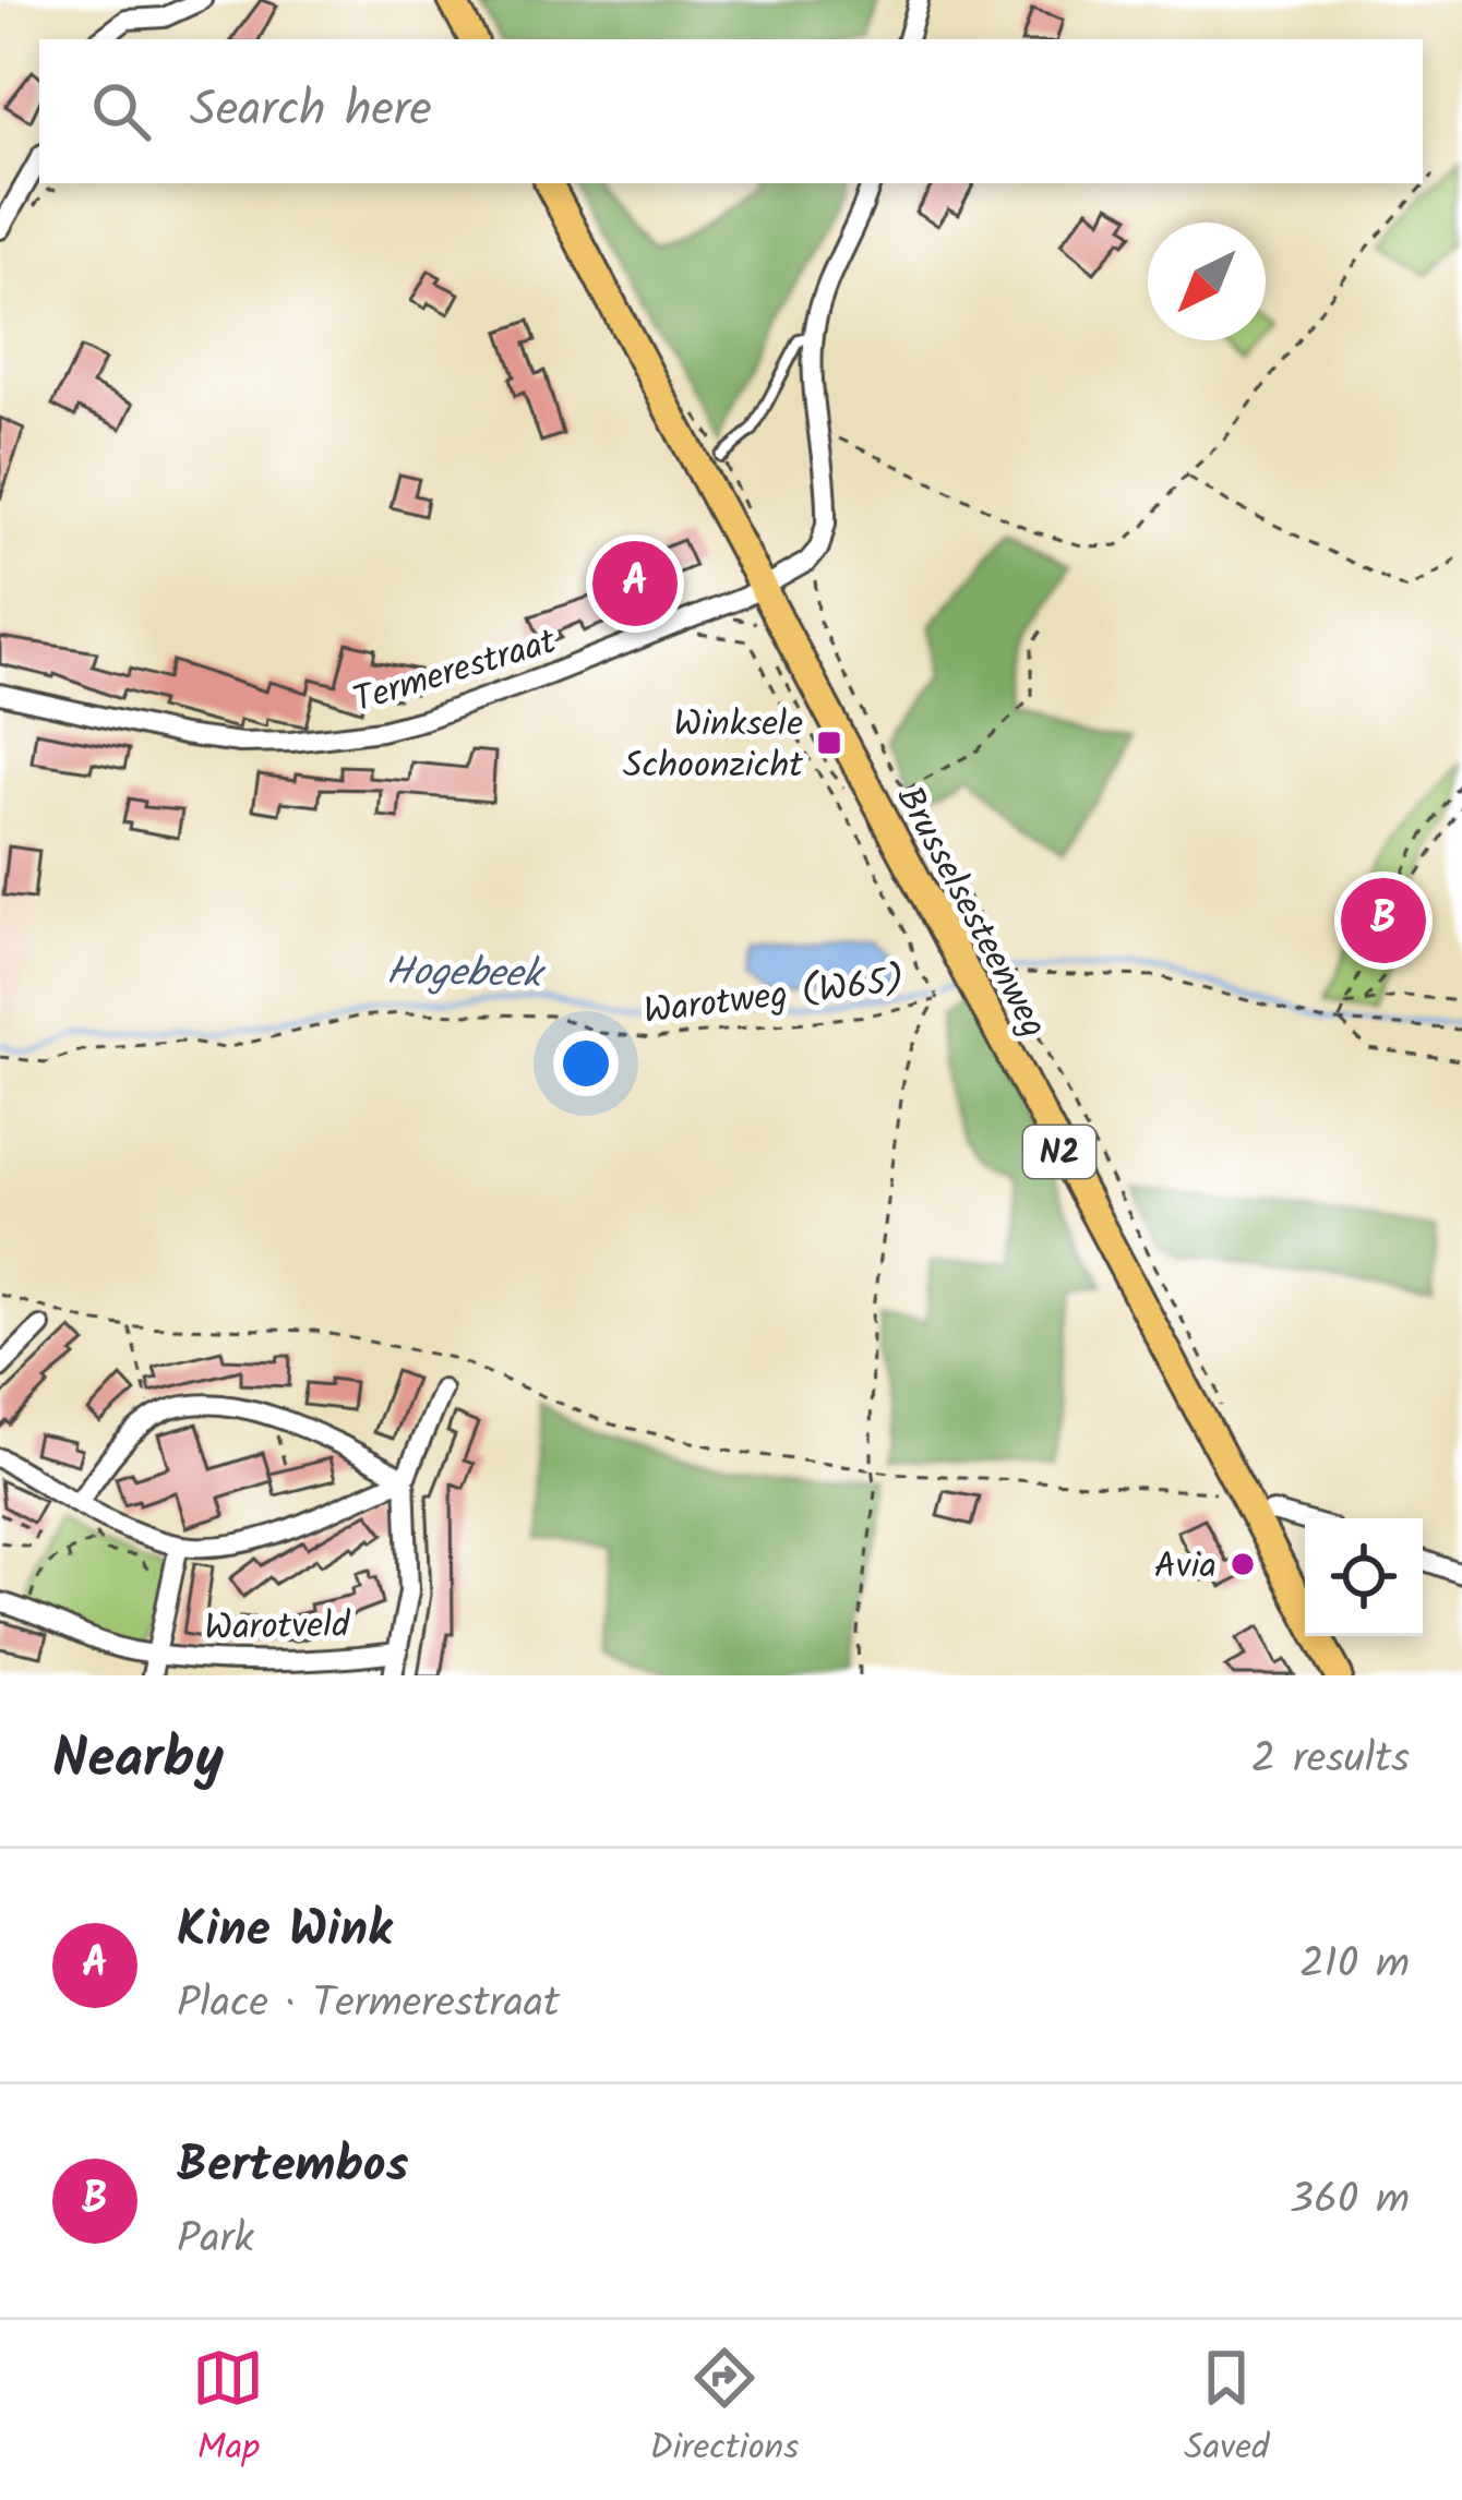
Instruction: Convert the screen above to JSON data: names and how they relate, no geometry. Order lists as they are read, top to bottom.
{
  "streets": {
    "main road": ["Brusselsesteenweg", "N2"],
    "street": ["Termerestraat", "Warotveld"],
    "path": ["Warotweg (W65)"]
  },
  "crossings": [
    ["Termerestraat", "Brusselsesteenweg"]
  ],
  "water": ["Hogebeek"],
  "places": {
    "transit": ["Winksele Schoonzicht"],
    "other": ["Avia"]
  },
  "north": "bottom left",
  "page": {
    "search": "Search here",
    "pins": ["A", "B"],
    "heading": ["Nearby", "2 results"],
    "list": [
      {
        "mark": "A",
        "name": "Kine Wink",
        "note": "Place · Termerestraat",
        "value": "210 m"
      },
      {
        "mark": "B",
        "name": "Bertembos",
        "note": "Park",
        "value": "360 m"
      }
    ],
    "nav": ["Map", "Directions", "Saved"]
  }
}
